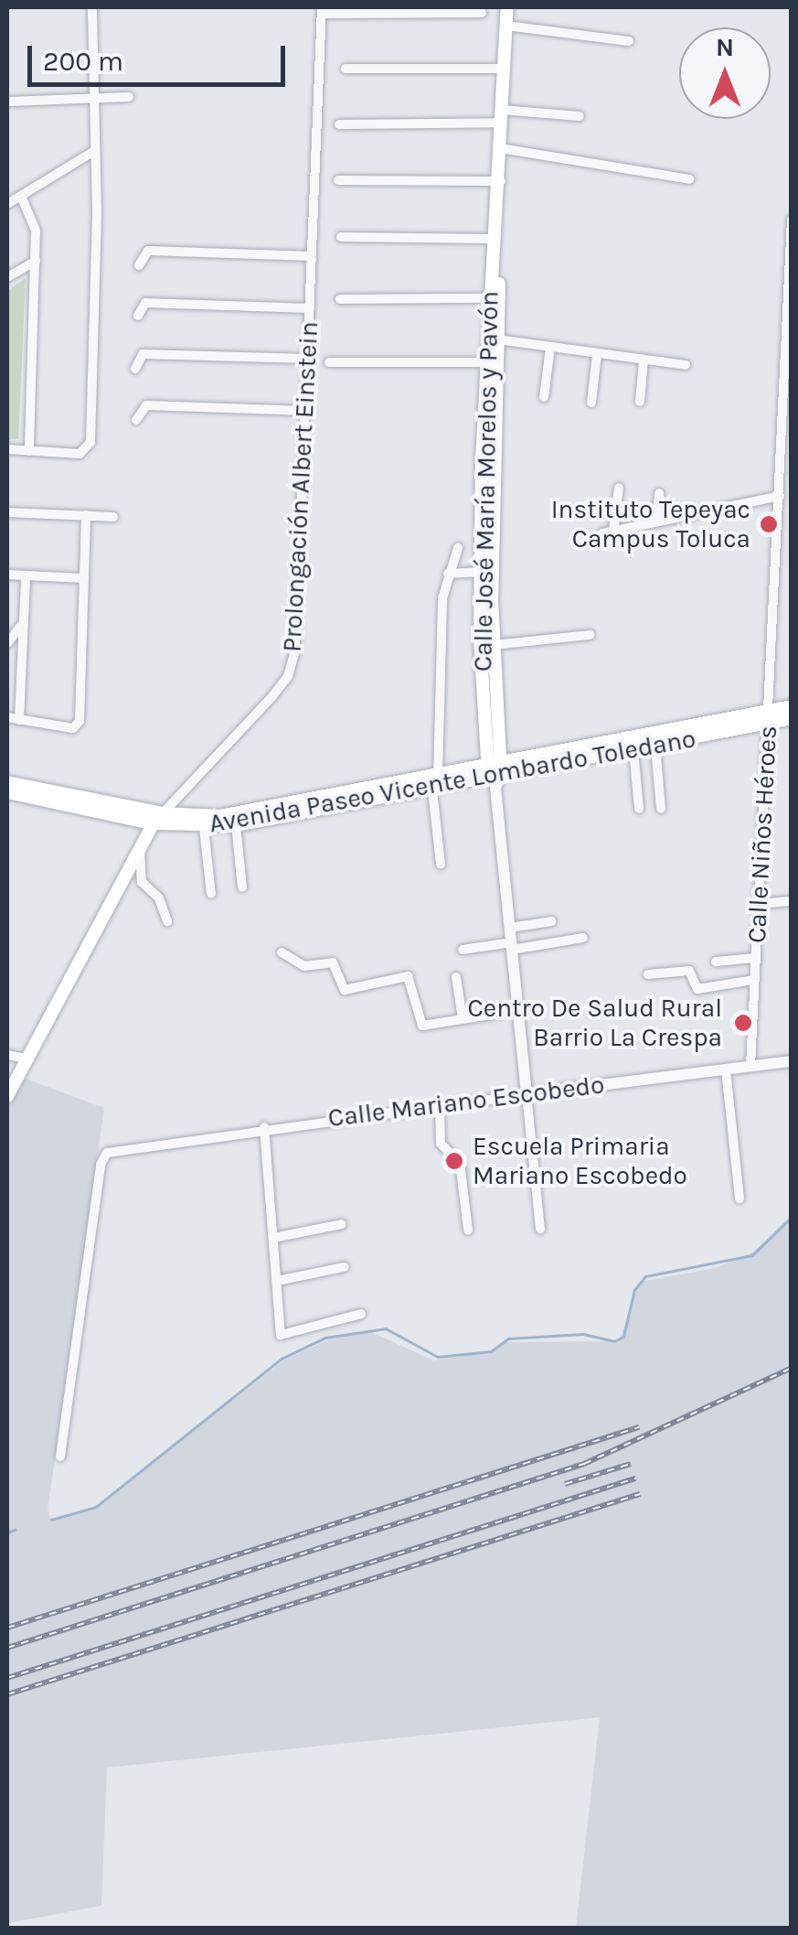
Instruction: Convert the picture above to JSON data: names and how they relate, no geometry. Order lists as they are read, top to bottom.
{
  "streets": {
    "main road": ["Calle José María Morelos y Pavón", "Prolongación Albert Einstein", "Avenida Paseo Vicente Lombardo Toledano"],
    "street": ["Calle Niños Héroes", "Calle Mariano Escobedo"]
  },
  "crossings": [
    ["Calle José María Morelos y Pavón", "Avenida Paseo Vicente Lombardo Toledano"],
    ["Calle José María Morelos y Pavón", "Calle Mariano Escobedo"],
    ["Prolongación Albert Einstein", "Avenida Paseo Vicente Lombardo Toledano"],
    ["Avenida Paseo Vicente Lombardo Toledano", "Calle Niños Héroes"],
    ["Calle Niños Héroes", "Calle Mariano Escobedo"]
  ],
  "places": ["Instituto Tepeyac Campus Toluca", "Centro De Salud Rural Barrio La Crespa", "Escuela Primaria Mariano Escobedo"],
  "scale_bar": "200 m",
  "north": "top"
}
